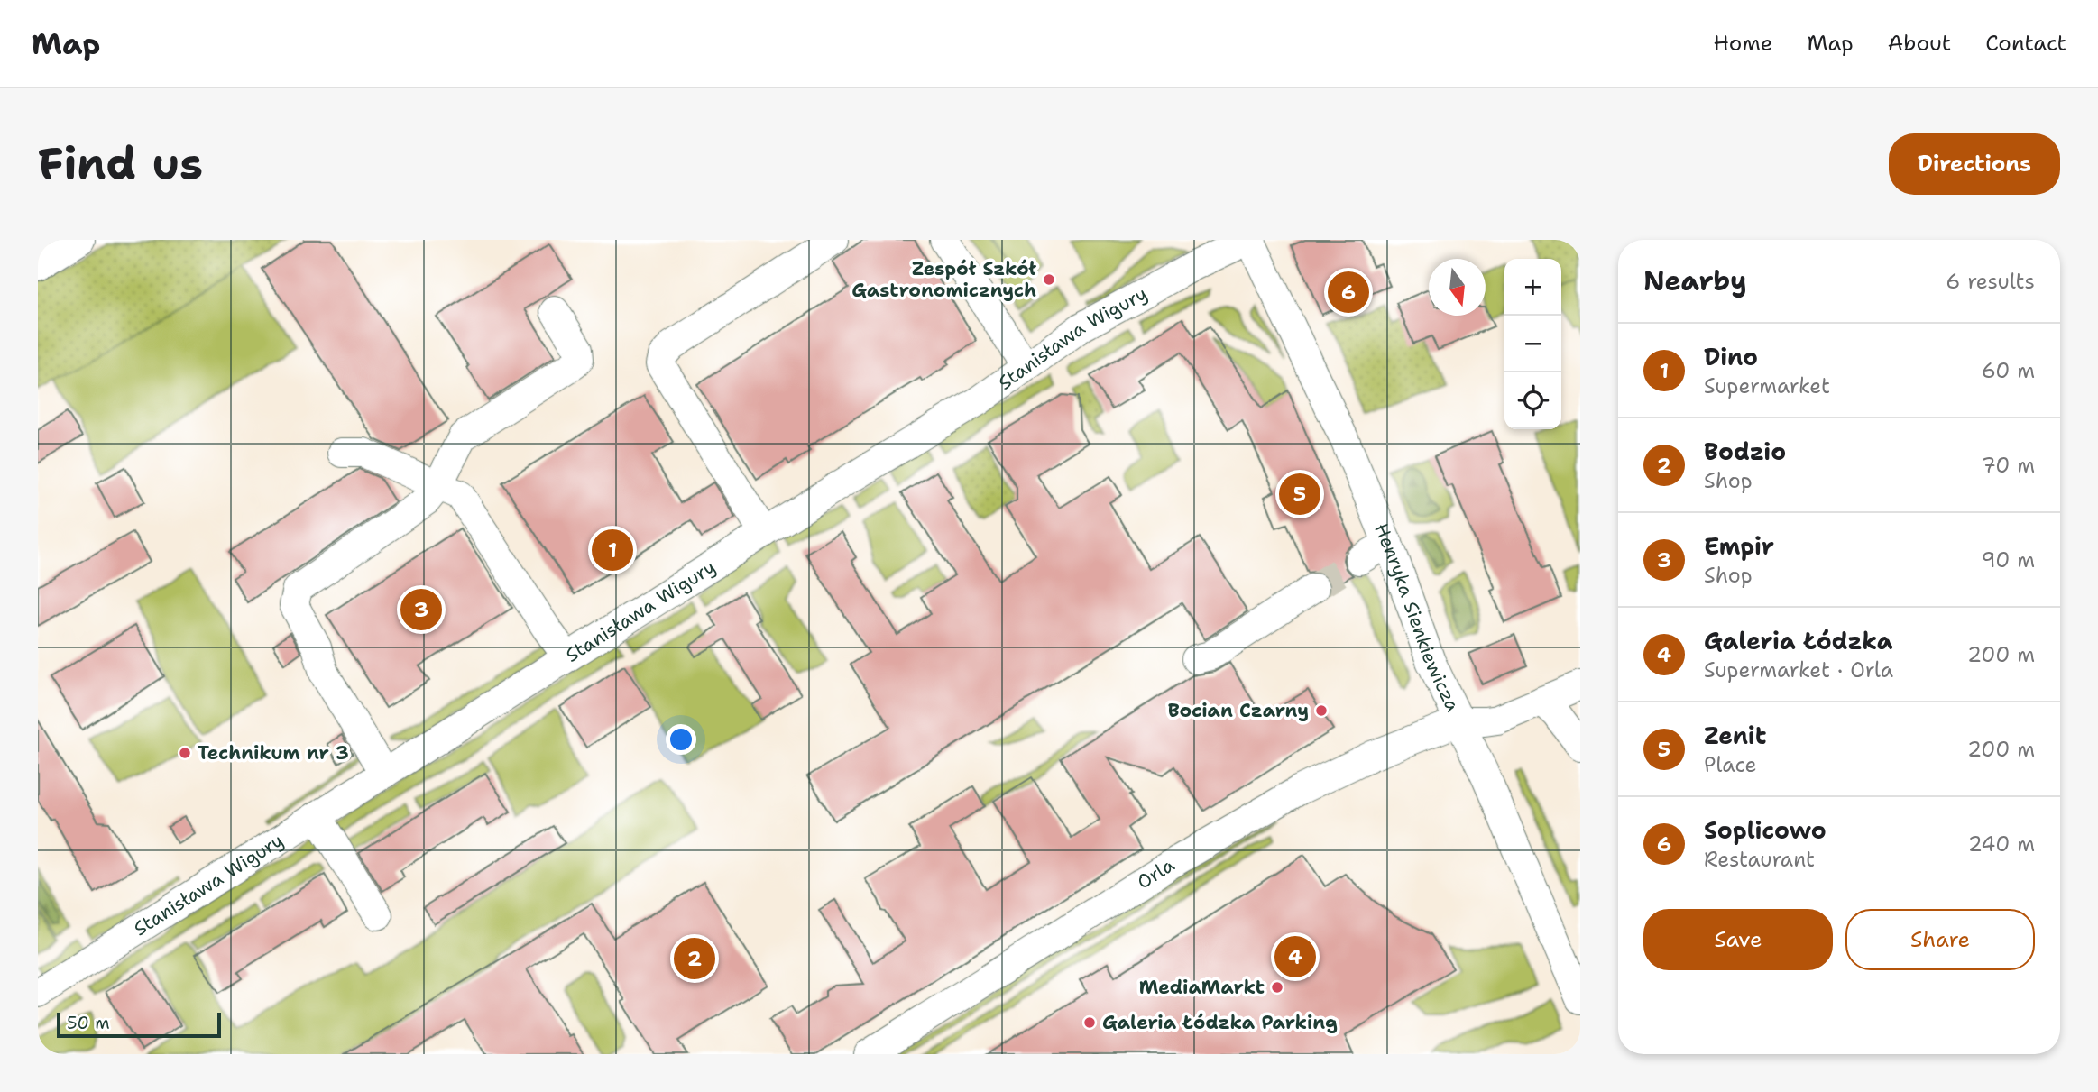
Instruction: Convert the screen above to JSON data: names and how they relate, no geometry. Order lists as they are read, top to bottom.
{
  "streets": {
    "street": ["Stanisława Wigury", "Henryka Sienkiewicza", "Orla"]
  },
  "crossings": [
    ["Stanisława Wigury", "Henryka Sienkiewicza"],
    ["Henryka Sienkiewicza", "Orla"]
  ],
  "places": [
    "Zespół Szkół Gastronomicznych",
    "Bocian Czarny",
    "Technikum nr 3",
    "MediaMarkt",
    "Galeria Łódzka Parking"
  ],
  "scale_bar": "50 m",
  "north": "bottom",
  "page": {
    "header": "Map",
    "nav": [
      "Home",
      "Map",
      "About",
      "Contact"
    ],
    "buttons": [
      "Directions",
      ["Save", "Share"]
    ],
    "title": "Find us",
    "heading": ["Nearby", "6 results"],
    "map_buttons": ["+", "−"],
    "pins": [
      "6",
      "5",
      "1",
      "3",
      "4",
      "2"
    ],
    "list": [
      {
        "mark": "1",
        "name": "Dino",
        "note": "Supermarket",
        "value": "60 m"
      },
      {
        "mark": "2",
        "name": "Bodzio",
        "note": "Shop",
        "value": "70 m"
      },
      {
        "mark": "3",
        "name": "Empir",
        "note": "Shop",
        "value": "90 m"
      },
      {
        "mark": "4",
        "name": "Galeria Łódzka",
        "note": "Supermarket · Orla",
        "value": "200 m"
      },
      {
        "mark": "5",
        "name": "Zenit",
        "note": "Place",
        "value": "200 m"
      },
      {
        "mark": "6",
        "name": "Soplicowo",
        "note": "Restaurant",
        "value": "240 m"
      }
    ],
    "scale": "50 m"
  }
}
